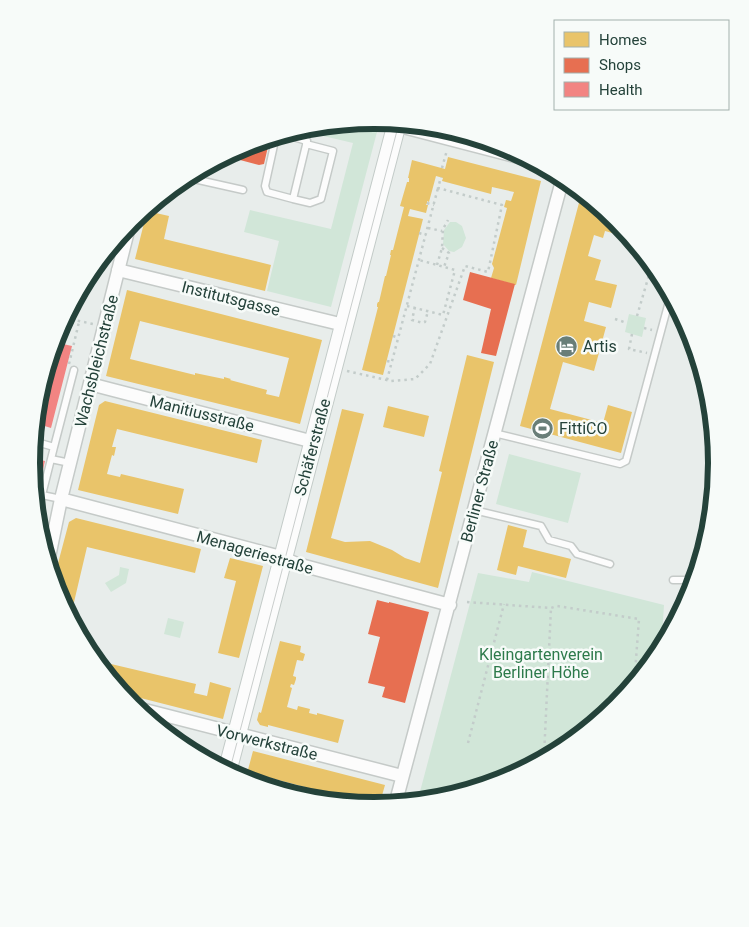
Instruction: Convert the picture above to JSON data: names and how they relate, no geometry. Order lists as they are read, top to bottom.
{
  "streets": {
    "street": [
      "Institutsgasse",
      "Wachsbleichstraße",
      "Manitiusstraße",
      "Schäferstraße",
      "Berliner Straße",
      "Menageriestraße",
      "Vorwerkstraße"
    ]
  },
  "crossings": [
    ["Institutsgasse", "Wachsbleichstraße"],
    ["Institutsgasse", "Schäferstraße"],
    ["Wachsbleichstraße", "Manitiusstraße"],
    ["Wachsbleichstraße", "Menageriestraße"],
    ["Manitiusstraße", "Schäferstraße"],
    ["Schäferstraße", "Menageriestraße"],
    ["Schäferstraße", "Vorwerkstraße"],
    ["Berliner Straße", "Menageriestraße"],
    ["Berliner Straße", "Vorwerkstraße"]
  ],
  "parks": ["Kleingartenverein Berliner Höhe"],
  "places": {
    "hotel": ["Artis"],
    "sports": ["FittiCO"]
  },
  "legend": ["Homes", "Shops", "Health"]
}
